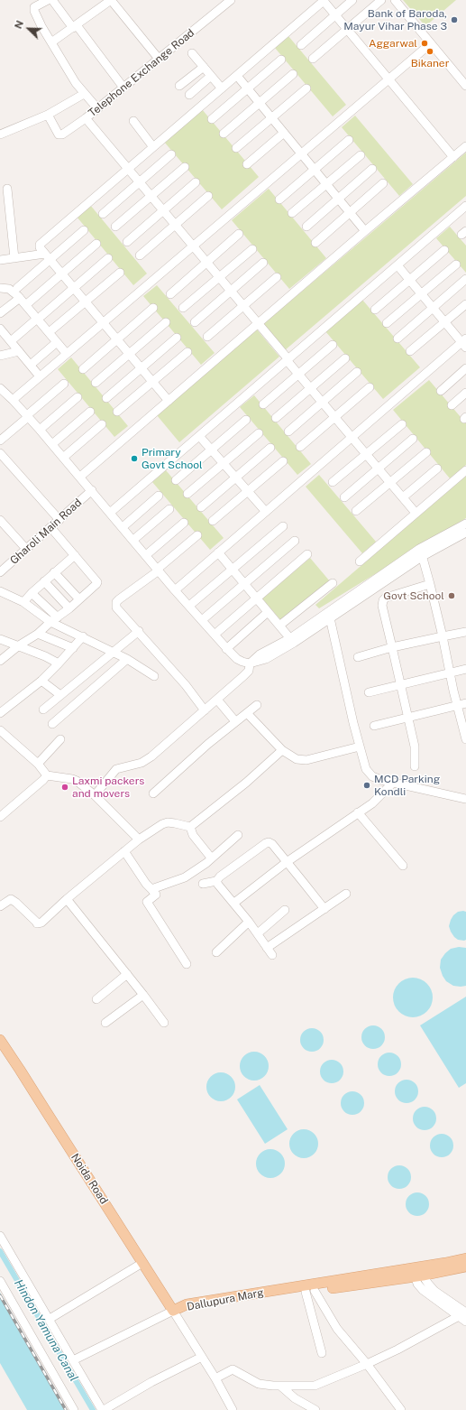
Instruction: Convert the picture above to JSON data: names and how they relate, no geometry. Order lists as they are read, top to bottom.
{
  "streets": {
    "main road": ["Noida Road", "Dallupura Marg"],
    "street": ["Telephone Exchange Road", "Gharoli Main Road"]
  },
  "crossings": [
    ["Noida Road", "Dallupura Marg"]
  ],
  "water": ["Hindon Yamuna Canal"],
  "places": [
    "Bank of Baroda, Mayur Vihar Phase 3",
    "Aggarwal",
    "Bikaner",
    "Primary Govt School",
    "Govt School",
    "MCD Parking Kondli",
    "Laxmi packers and movers"
  ],
  "north": "top left"
}
